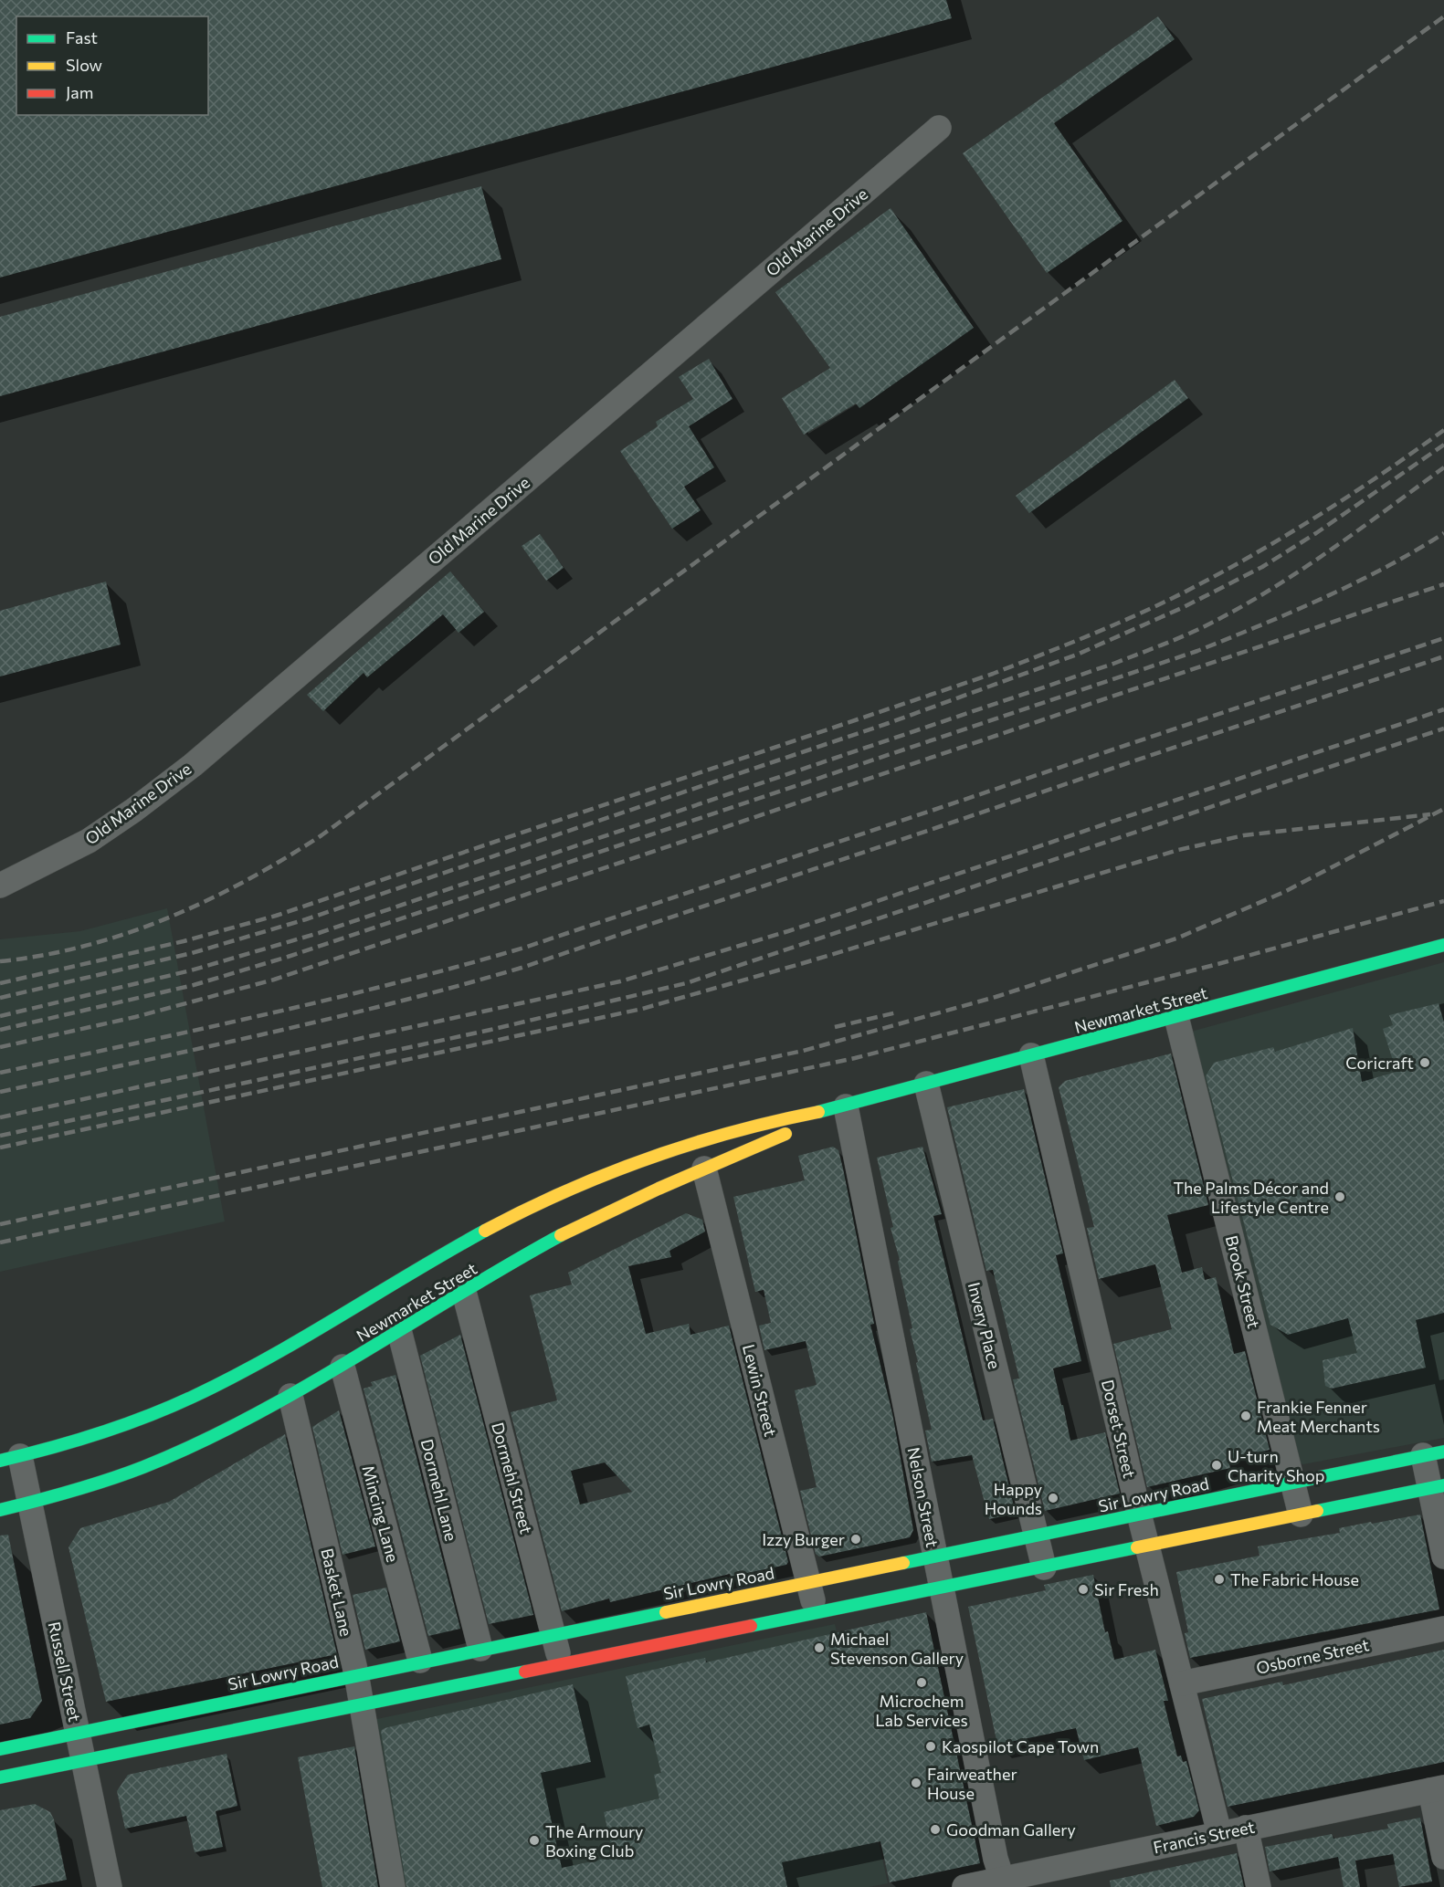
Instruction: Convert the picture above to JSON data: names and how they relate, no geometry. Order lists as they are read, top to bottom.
{
  "streets": {
    "main road": ["Newmarket Street", "Sir Lowry Road"],
    "street": [
      "Old Marine Drive",
      "Brook Street",
      "Invery Place",
      "Lewin Street",
      "Dorset Street",
      "Dormehl Street",
      "Dormehl Lane",
      "Nelson Street",
      "Mincing Lane",
      "Basket Lane",
      "Osborne Street",
      "Russell Street",
      "Francis Street"
    ]
  },
  "crossings": [
    ["Newmarket Street", "Brook Street"],
    ["Newmarket Street", "Invery Place"],
    ["Newmarket Street", "Lewin Street"],
    ["Newmarket Street", "Dorset Street"],
    ["Newmarket Street", "Dormehl Street"],
    ["Newmarket Street", "Dormehl Lane"],
    ["Newmarket Street", "Nelson Street"],
    ["Newmarket Street", "Mincing Lane"],
    ["Newmarket Street", "Basket Lane"],
    ["Newmarket Street", "Russell Street"],
    ["Brook Street", "Sir Lowry Road"],
    ["Invery Place", "Sir Lowry Road"],
    ["Lewin Street", "Sir Lowry Road"],
    ["Dorset Street", "Sir Lowry Road"],
    ["Dorset Street", "Osborne Street"],
    ["Dorset Street", "Francis Street"],
    ["Dormehl Street", "Sir Lowry Road"],
    ["Dormehl Lane", "Sir Lowry Road"],
    ["Sir Lowry Road", "Nelson Street"],
    ["Sir Lowry Road", "Mincing Lane"],
    ["Sir Lowry Road", "Basket Lane"],
    ["Sir Lowry Road", "Russell Street"],
    ["Nelson Street", "Francis Street"]
  ],
  "places": [
    "Coricraft",
    "The Palms Décor and Lifestyle Centre",
    "Frankie Fenner Meat Merchants",
    "U-turn Charity Shop",
    "Happy Hounds",
    "Izzy Burger",
    "The Fabric House",
    "Sir Fresh",
    "Michael Stevenson Gallery",
    "Microchem Lab Services",
    "Kaospilot Cape Town",
    "Fairweather House",
    "Goodman Gallery",
    "The Armoury Boxing Club"
  ],
  "legend": ["Fast", "Slow", "Jam"]
}
